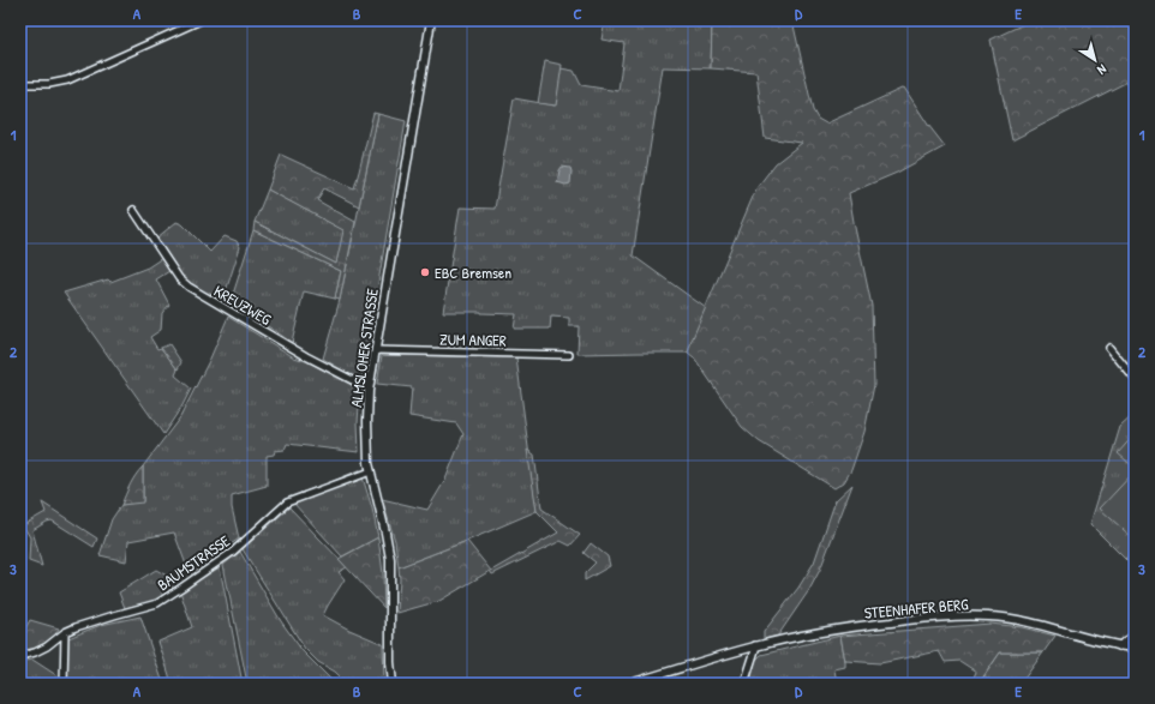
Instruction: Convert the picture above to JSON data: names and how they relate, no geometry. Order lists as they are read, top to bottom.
{
  "streets": {
    "street": [
      "KREUZWEG",
      "ZUM ANGER",
      "ALMSLOHER STRASSE",
      "BAUMSTRASSE",
      "STEENHAFER BERG"
    ]
  },
  "crossings": [
    ["KREUZWEG", "ALMSLOHER STRASSE"],
    ["ZUM ANGER", "ALMSLOHER STRASSE"],
    ["ALMSLOHER STRASSE", "BAUMSTRASSE"]
  ],
  "places": ["EBC Bremsen"],
  "north": "bottom right",
  "grid": {
    "columns": [
      "A",
      "B",
      "C",
      "D",
      "E"
    ],
    "rows": ["1", "2", "3"]
  }
}
